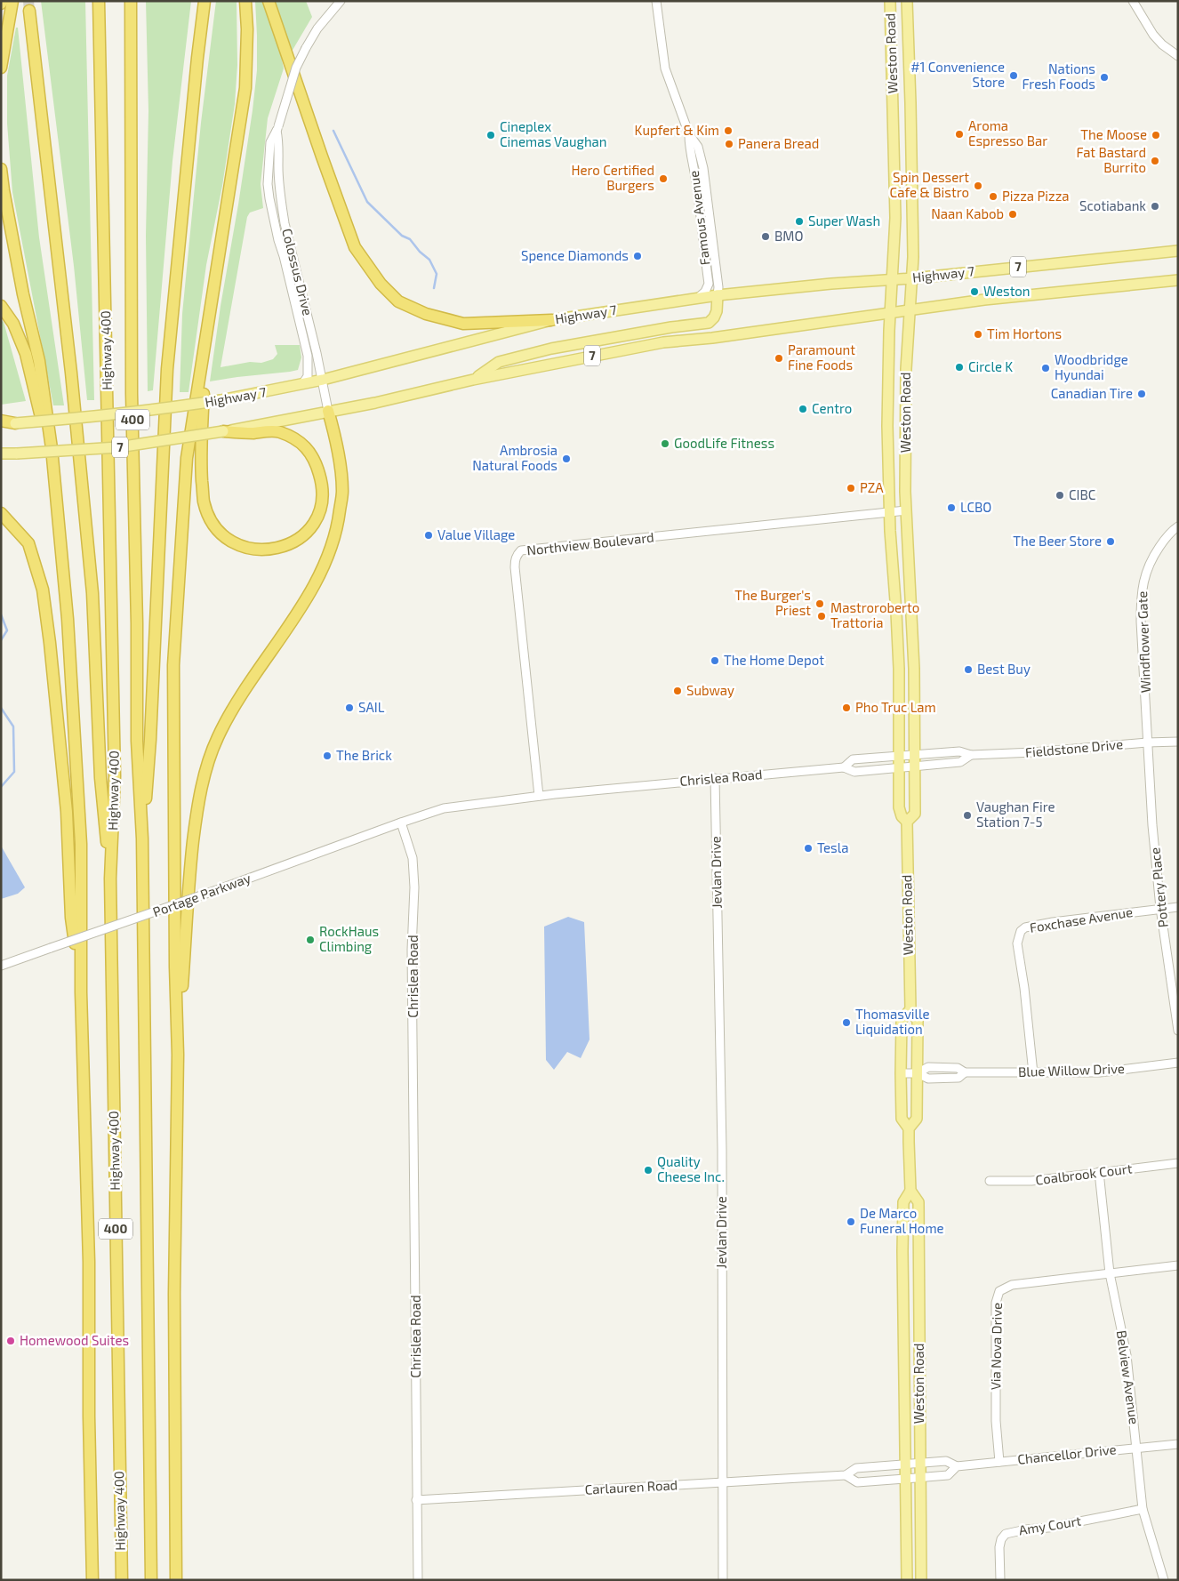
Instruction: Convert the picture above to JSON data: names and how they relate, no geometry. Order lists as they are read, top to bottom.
{
  "streets": {
    "highway": ["Highway 400", "400"],
    "main road": ["Weston Road", "7", "Highway 7"],
    "street": [
      "Famous Avenue",
      "Colossus Drive",
      "Northview Boulevard",
      "Windflower Gate",
      "Fieldstone Drive",
      "Chrislea Road",
      "Jevlan Drive",
      "Pottery Place",
      "Portage Parkway",
      "Foxchase Avenue",
      "Blue Willow Drive",
      "Coalbrook Court",
      "Via Nova Drive",
      "Belview Avenue",
      "Chancellor Drive",
      "Carlauren Road",
      "Amy Court"
    ]
  },
  "crossings": [
    ["Weston Road", "7"],
    ["Weston Road", "Highway 7"],
    ["Weston Road", "Northview Boulevard"],
    ["Weston Road", "Fieldstone Drive"],
    ["Weston Road", "Chrislea Road"],
    ["Weston Road", "Blue Willow Drive"],
    ["Weston Road", "Chancellor Drive"],
    ["Weston Road", "Carlauren Road"],
    ["Famous Avenue", "Highway 7"],
    ["7", "Colossus Drive"],
    ["Colossus Drive", "Highway 7"],
    ["Northview Boulevard", "Chrislea Road"],
    ["Windflower Gate", "Fieldstone Drive"],
    ["Windflower Gate", "Pottery Place"],
    ["Fieldstone Drive", "Chrislea Road"],
    ["Fieldstone Drive", "Pottery Place"],
    ["Chrislea Road", "Jevlan Drive"],
    ["Chrislea Road", "Portage Parkway"],
    ["Chrislea Road", "Carlauren Road"],
    ["Jevlan Drive", "Carlauren Road"],
    ["Pottery Place", "Foxchase Avenue"],
    ["Foxchase Avenue", "Blue Willow Drive"],
    ["Coalbrook Court", "Belview Avenue"],
    ["Via Nova Drive", "Belview Avenue"],
    ["Via Nova Drive", "Chancellor Drive"],
    ["Belview Avenue", "Chancellor Drive"],
    ["Belview Avenue", "Amy Court"],
    ["Chancellor Drive", "Carlauren Road"]
  ],
  "places": [
    "#1 Convenience Store",
    "Nations Fresh Foods",
    "Kupfert & Kim",
    "Aroma Espresso Bar",
    "Cineplex Cinemas Vaughan",
    "The Moose",
    "Panera Bread",
    "Fat Bastard Burrito",
    "Hero Certified Burgers",
    "Spin Dessert Cafe & Bistro",
    "Pizza Pizza",
    "Scotiabank",
    "Naan Kabob",
    "Super Wash",
    "BMO",
    "Spence Diamonds",
    "Weston",
    "Tim Hortons",
    "Paramount Fine Foods",
    "Circle K",
    "Woodbridge Hyundai",
    "Canadian Tire",
    "Centro",
    "GoodLife Fitness",
    "Ambrosia Natural Foods",
    "PZA",
    "CIBC",
    "LCBO",
    "Value Village",
    "The Beer Store",
    "The Burger's Priest",
    "Mastroroberto Trattoria",
    "The Home Depot",
    "Best Buy",
    "Subway",
    "SAIL",
    "Pho Truc Lam",
    "The Brick",
    "Vaughan Fire Station 7-5",
    "Tesla",
    "RockHaus Climbing",
    "Thomasville Liquidation",
    "Quality Cheese Inc.",
    "De Marco Funeral Home",
    "Homewood Suites"
  ]
}
